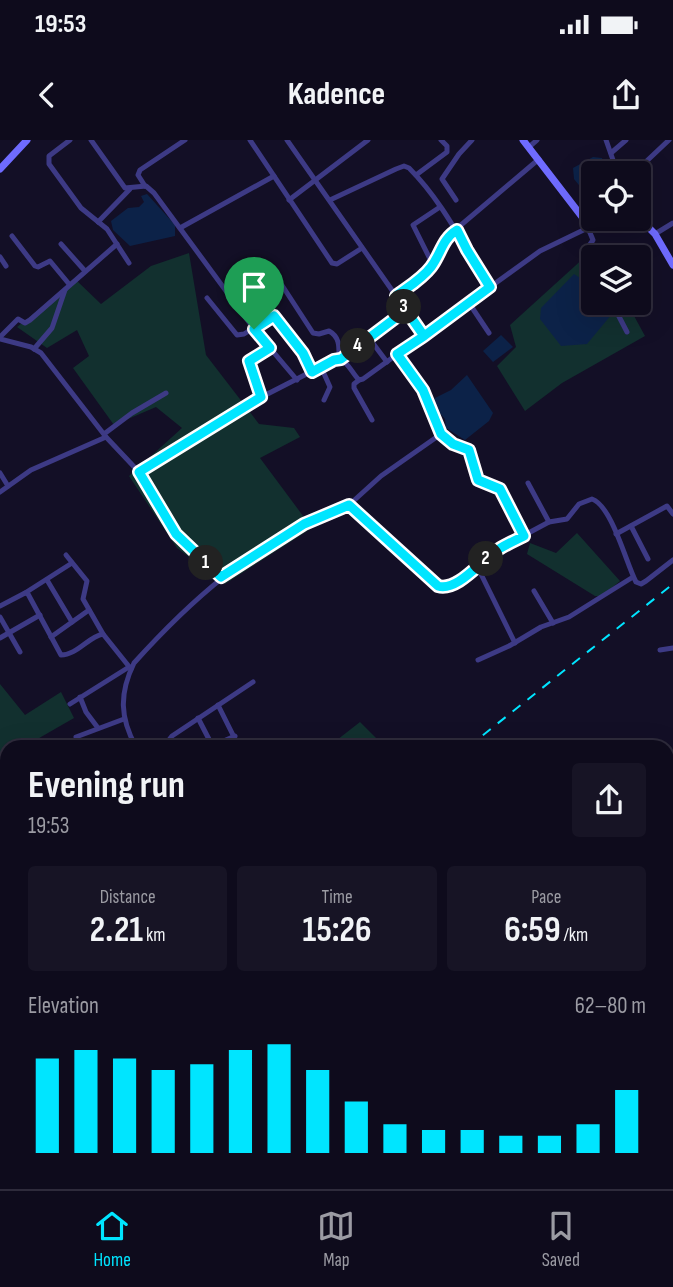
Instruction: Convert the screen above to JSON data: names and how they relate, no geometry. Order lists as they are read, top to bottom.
{
  "page": {
    "status": "19:53",
    "header": "Kadence",
    "pins": [
      "3",
      "4",
      "2",
      "1"
    ],
    "heading": ["Evening run", "19:53"],
    "stats": [
      ["Distance", "2.21 km"],
      ["Time", "15:26"],
      ["Pace", "6:59 /km"]
    ],
    "chart": ["Elevation", "62–80 m"],
    "tabs": ["Home", "Map", "Saved"]
  }
}
